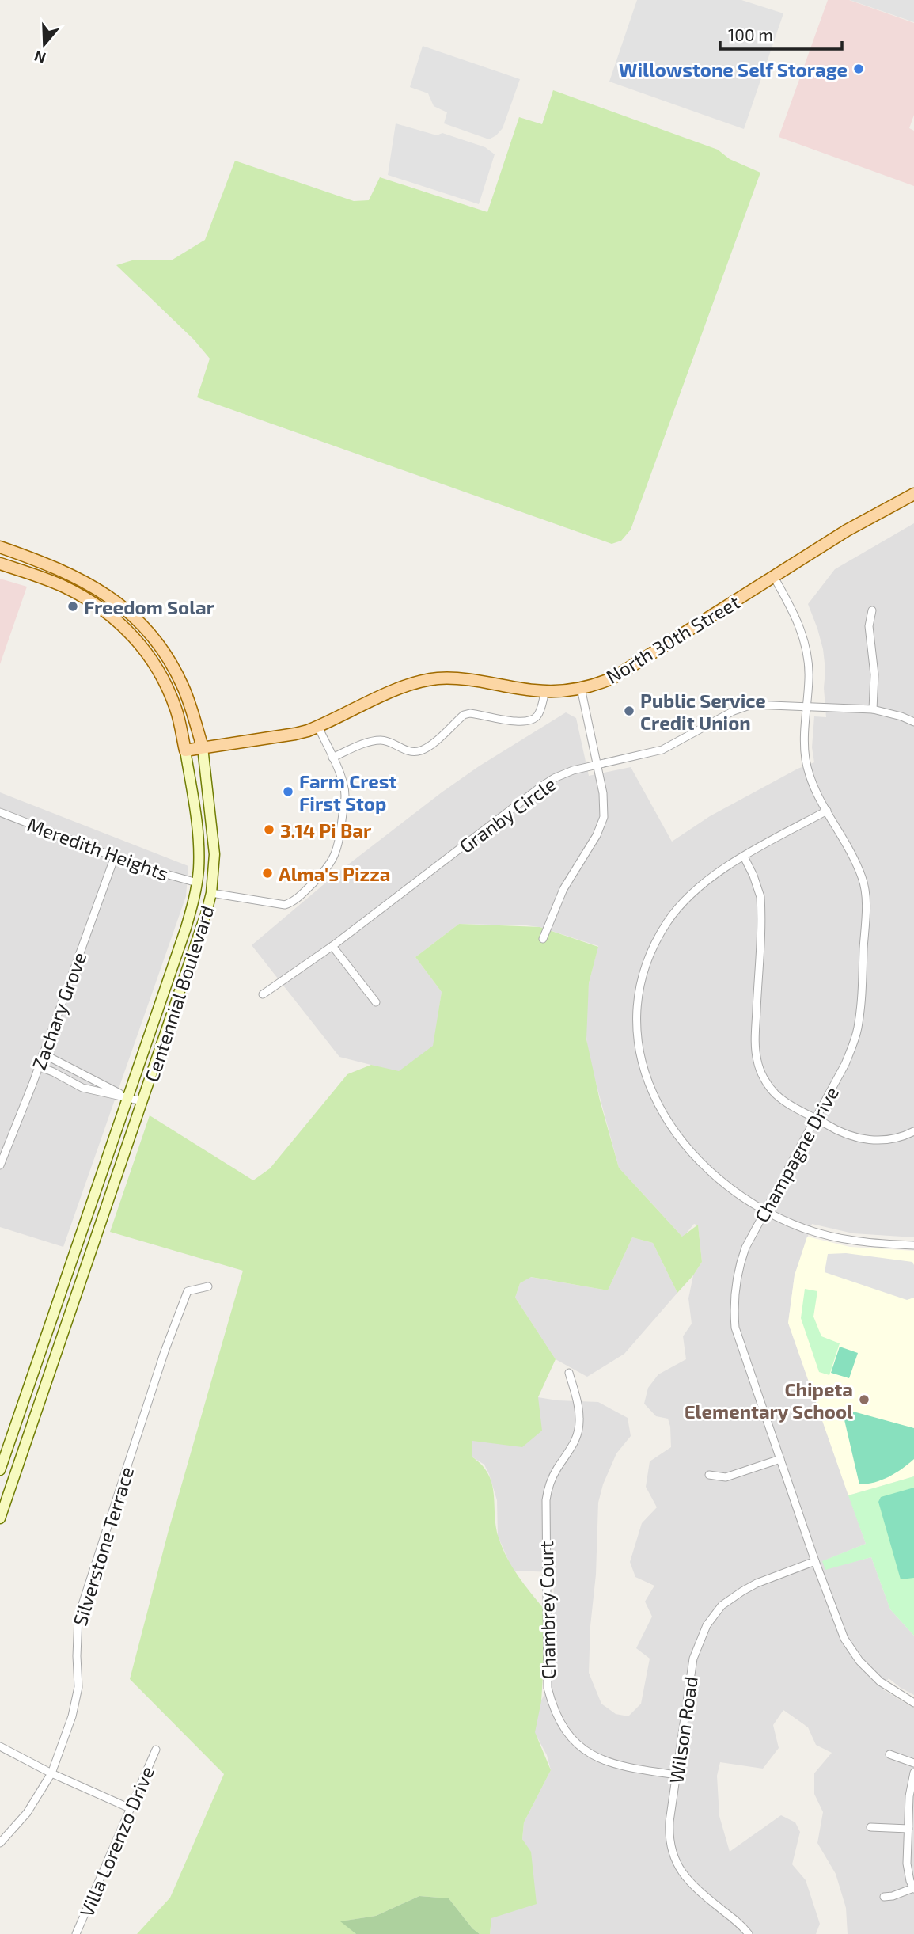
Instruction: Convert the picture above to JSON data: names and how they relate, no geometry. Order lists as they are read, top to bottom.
{
  "streets": {
    "main road": ["North 30th Street", "Centennial Boulevard"],
    "street": [
      "Granby Circle",
      "Meredith Heights",
      "Zachary Grove",
      "Champagne Drive",
      "Silverstone Terrace",
      "Chambrey Court",
      "Wilson Road",
      "Villa Lorenzo Drive"
    ]
  },
  "crossings": [
    ["North 30th Street", "Centennial Boulevard"],
    ["North 30th Street", "Champagne Drive"],
    ["Granby Circle", "Champagne Drive"],
    ["Meredith Heights", "Centennial Boulevard"],
    ["Meredith Heights", "Zachary Grove"],
    ["Champagne Drive", "Wilson Road"],
    ["Chambrey Court", "Wilson Road"]
  ],
  "places": [
    "Willowstone Self Storage",
    "Freedom Solar",
    "Public Service Credit Union",
    "Farm Crest First Stop",
    "3.14 Pi Bar",
    "Alma's Pizza",
    "Chipeta Elementary School"
  ],
  "scale_bar": "100 m",
  "north": "bottom"
}
